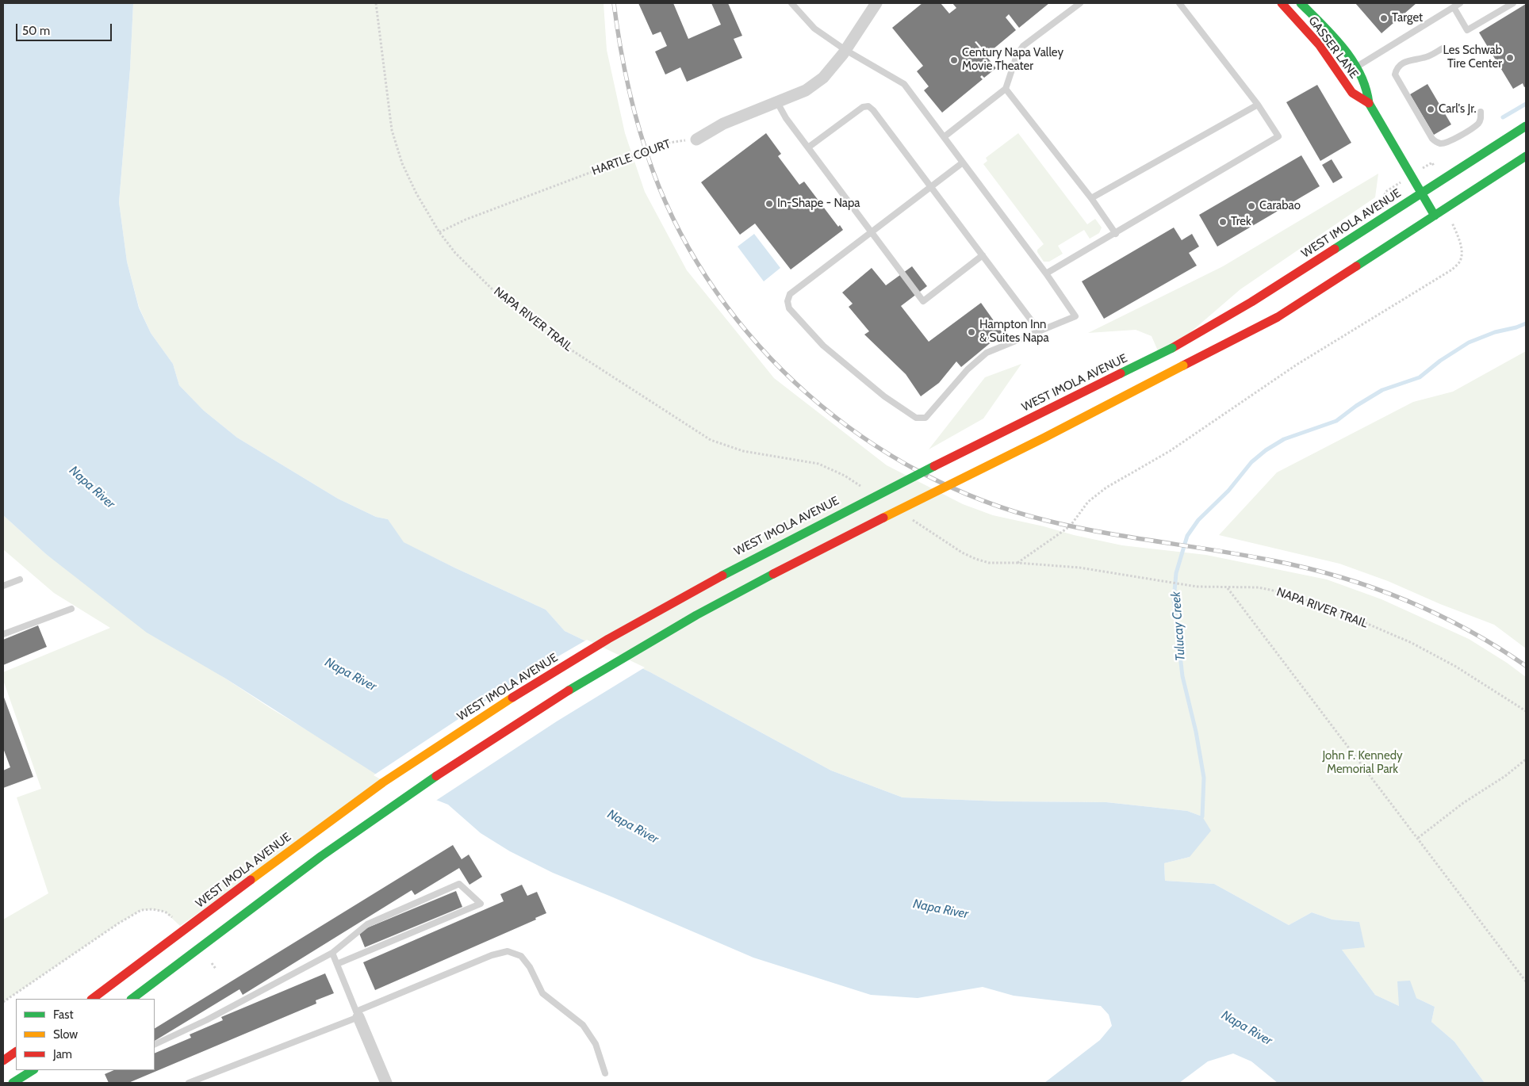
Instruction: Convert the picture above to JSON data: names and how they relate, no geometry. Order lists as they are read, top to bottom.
{
  "streets": {
    "main road": ["GASSER LANE", "WEST IMOLA AVENUE"],
    "path": ["HARTLE COURT", "NAPA RIVER TRAIL"]
  },
  "crossings": [
    ["GASSER LANE", "WEST IMOLA AVENUE"],
    ["HARTLE COURT", "NAPA RIVER TRAIL"]
  ],
  "water": ["Napa River", "Tulucay Creek"],
  "parks": ["John F. Kennedy Memorial Park"],
  "places": [
    "Target",
    "Les Schwab Tire Center",
    "Century Napa Valley Movie Theater",
    "Carl's Jr.",
    "In-Shape - Napa",
    "Carabao",
    "Trek",
    "Hampton Inn & Suites Napa"
  ],
  "legend": ["Fast", "Slow", "Jam"],
  "scale_bar": "50 m"
}
